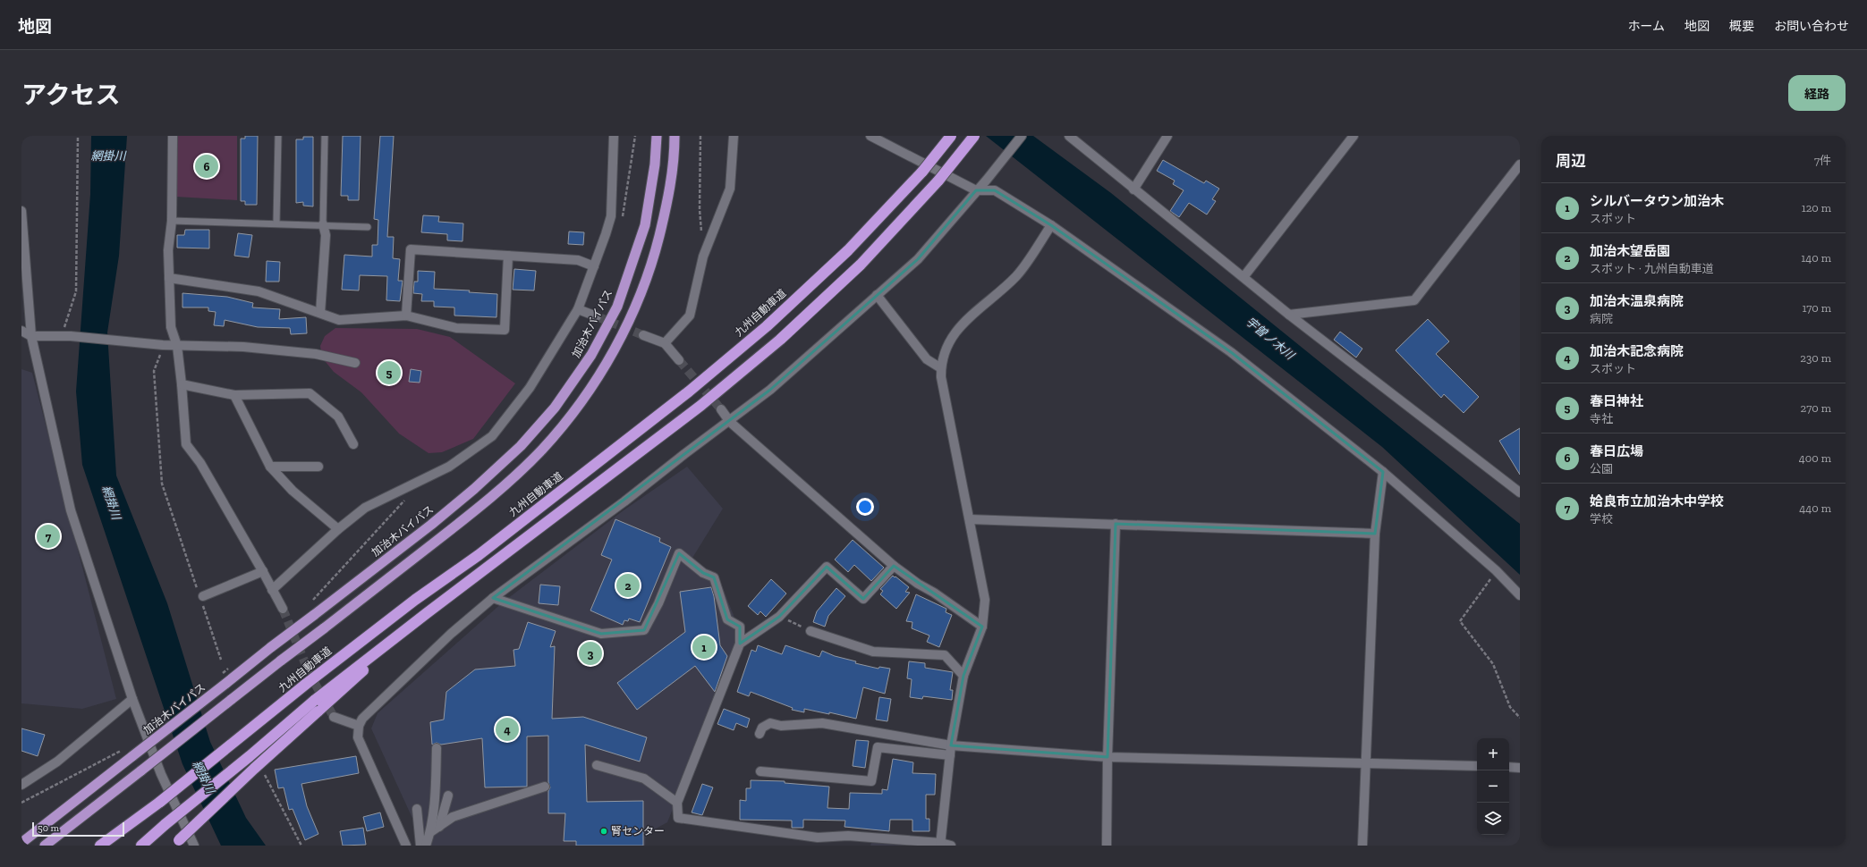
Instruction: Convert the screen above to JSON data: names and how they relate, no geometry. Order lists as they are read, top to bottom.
{
  "streets": {
    "highway": ["九州自動車道", "加治木バイパス"]
  },
  "water": ["網掛川", "宇曽ノ木川"],
  "places": ["腎センター"],
  "scale_bar": "50 m",
  "page": {
    "header": "地図",
    "nav": [
      "ホーム",
      "地図",
      "概要",
      "お問い合わせ"
    ],
    "title": "アクセス",
    "buttons": "経路",
    "heading": ["周辺", "7件"],
    "pins": [
      "6",
      "5",
      "7",
      "2",
      "1",
      "3",
      "4"
    ],
    "list": [
      {
        "mark": "1",
        "name": "シルバータウン加治木",
        "note": "スポット",
        "value": "120 m"
      },
      {
        "mark": "2",
        "name": "加治木望岳園",
        "note": "スポット · 九州自動車道",
        "value": "140 m"
      },
      {
        "mark": "3",
        "name": "加治木温泉病院",
        "note": "病院",
        "value": "170 m"
      },
      {
        "mark": "4",
        "name": "加治木記念病院",
        "note": "スポット",
        "value": "230 m"
      },
      {
        "mark": "5",
        "name": "春日神社",
        "note": "寺社",
        "value": "270 m"
      },
      {
        "mark": "6",
        "name": "春日広場",
        "note": "公園",
        "value": "400 m"
      },
      {
        "mark": "7",
        "name": "姶良市立加治木中学校",
        "note": "学校",
        "value": "440 m"
      }
    ],
    "map_buttons": ["+", "−"],
    "scale": "50 m"
  }
}
